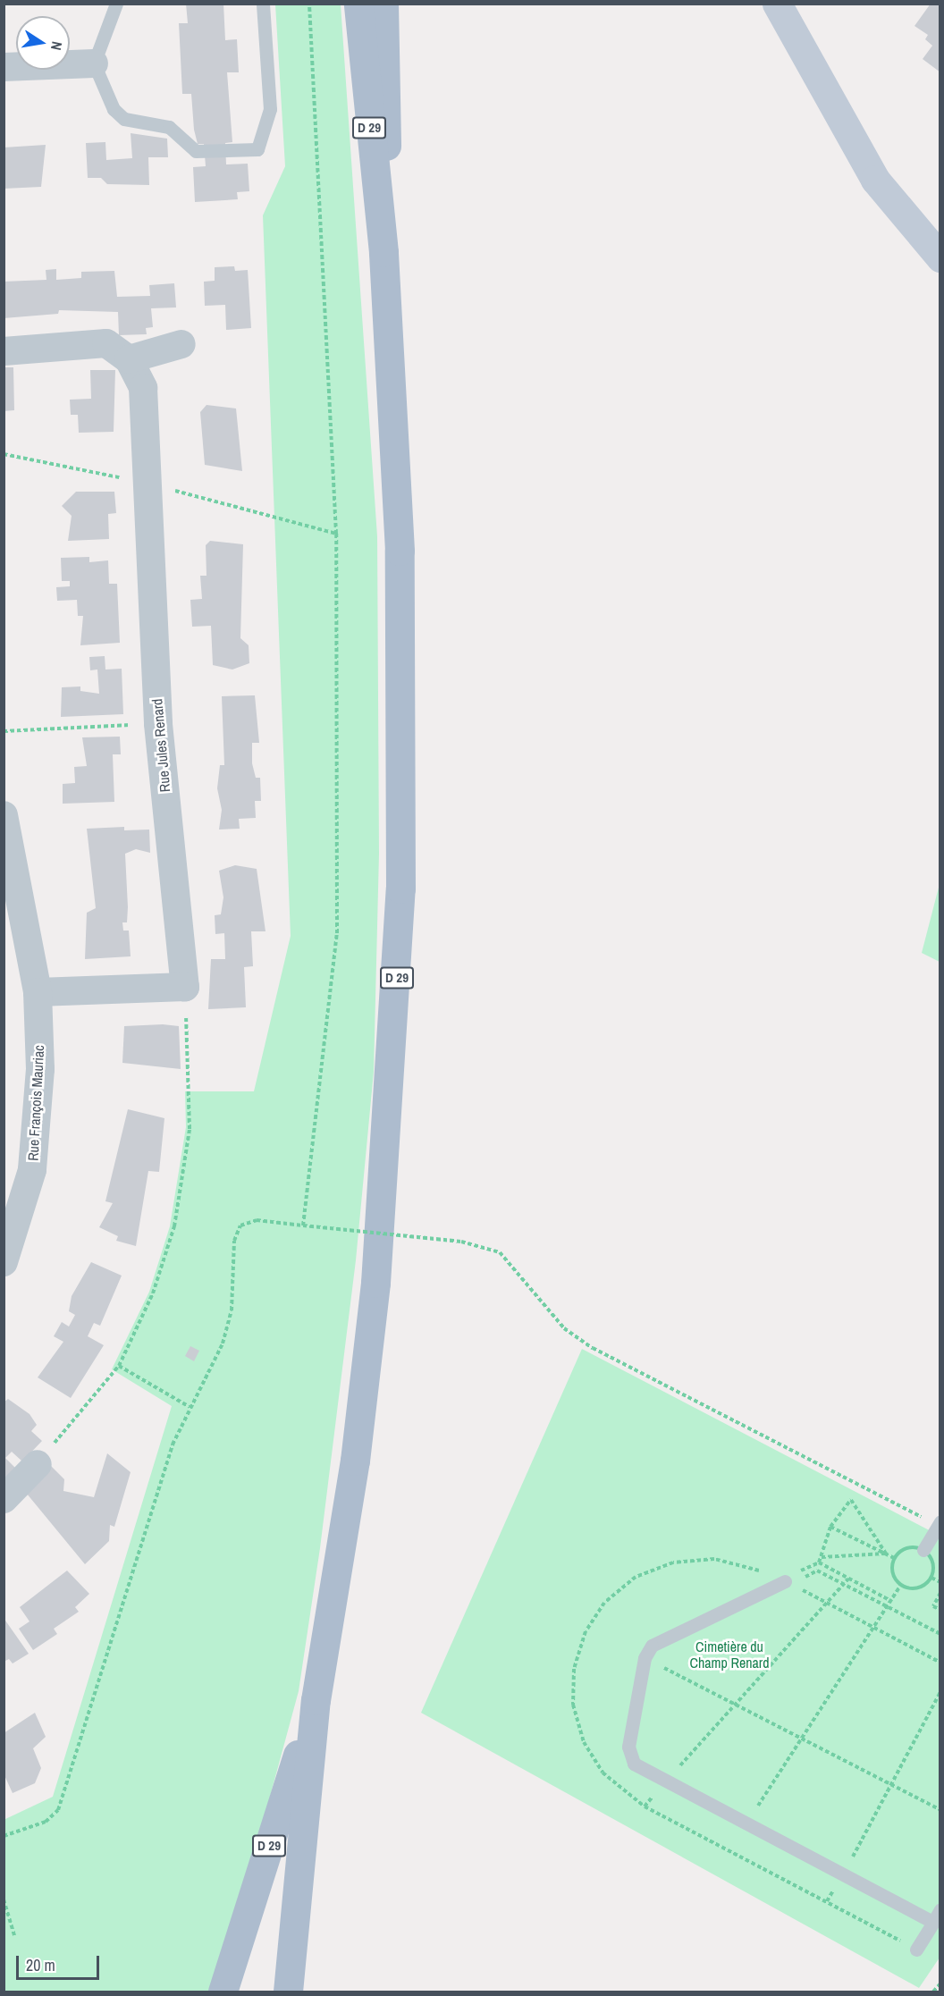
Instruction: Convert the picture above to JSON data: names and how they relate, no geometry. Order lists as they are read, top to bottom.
{
  "streets": {
    "main road": ["D 29"],
    "street": ["Rue Jules Renard", "Rue François Mauriac"]
  },
  "parks": ["Cimetière du Champ Renard"],
  "scale_bar": "20 m",
  "north": "right"
}
